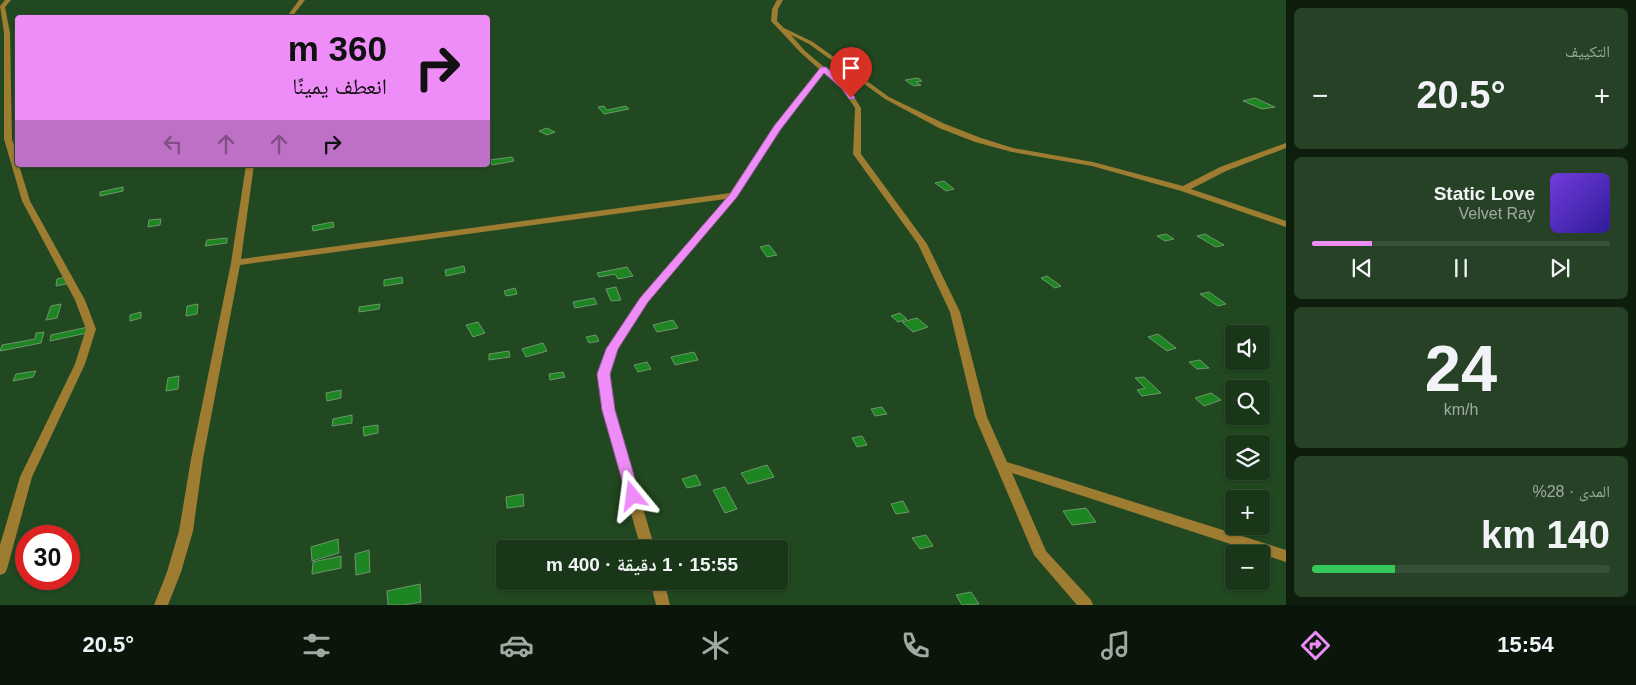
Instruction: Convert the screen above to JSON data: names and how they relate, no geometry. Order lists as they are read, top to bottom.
{
  "page": {
    "tile": [
      "التكييف",
      ["24", "km/h"],
      ["المدى · 28%", "140 km"]
    ],
    "turn": ["360 m", "انعطف يمينًا"],
    "heat": ["−", "20.5°", "+"],
    "song": ["Static Love", "Velvet Ray"],
    "map_buttons": ["+", "−"],
    "limit": "30",
    "trip": "15:55 · 1 دقيقة · 400 m",
    "tabs": ["15:54", "20.5°"]
  }
}
